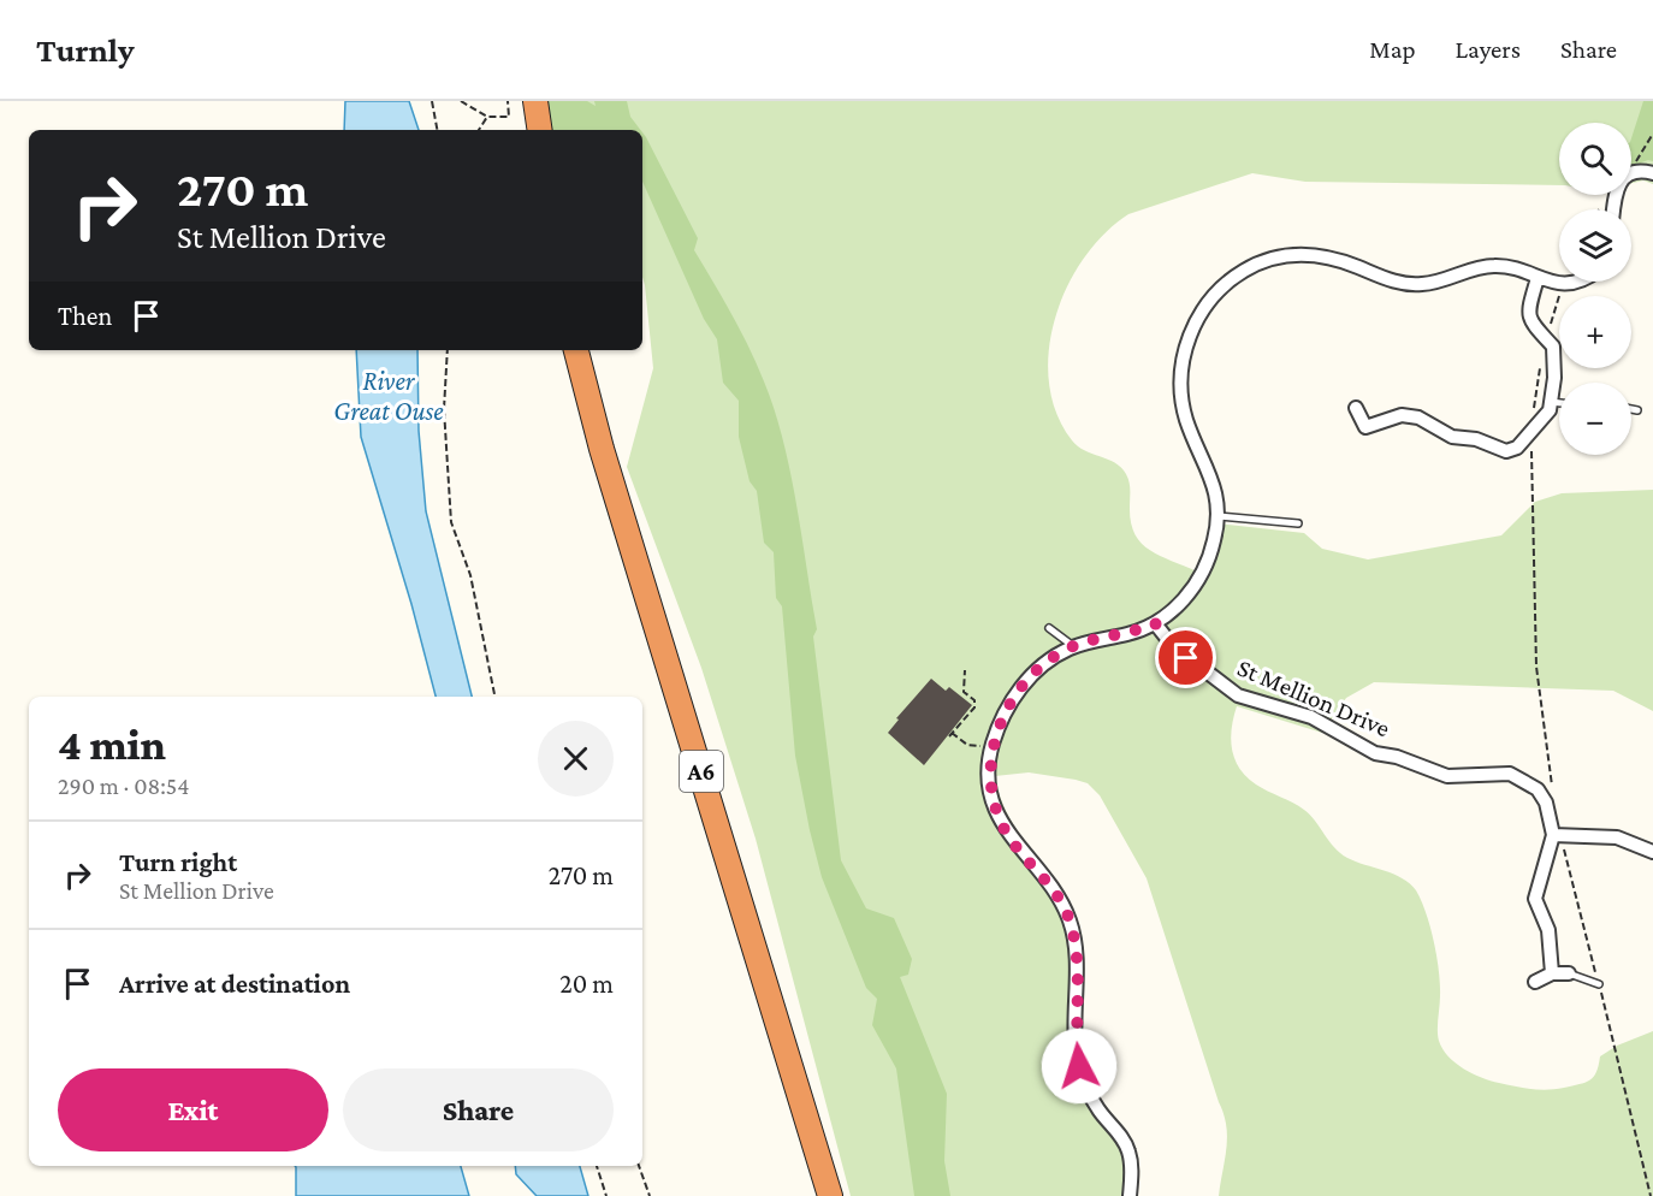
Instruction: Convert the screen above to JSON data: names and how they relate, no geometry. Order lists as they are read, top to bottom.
{
  "streets": {
    "highway": ["A6"],
    "street": ["St Mellion Drive"]
  },
  "water": ["River Great Ouse"],
  "page": {
    "header": "Turnly",
    "nav": ["Map", "Layers", "Share"],
    "map_buttons": ["+", "−"],
    "turn": ["270 m", "St Mellion Drive"],
    "then": "Then",
    "heading": ["4 min", "290 m · 08:54"],
    "list": [
      {
        "name": "Turn right",
        "note": "St Mellion Drive",
        "value": "270 m"
      },
      {
        "name": "Arrive at destination",
        "value": "20 m"
      }
    ],
    "buttons": ["Exit", "Share"]
  }
}
